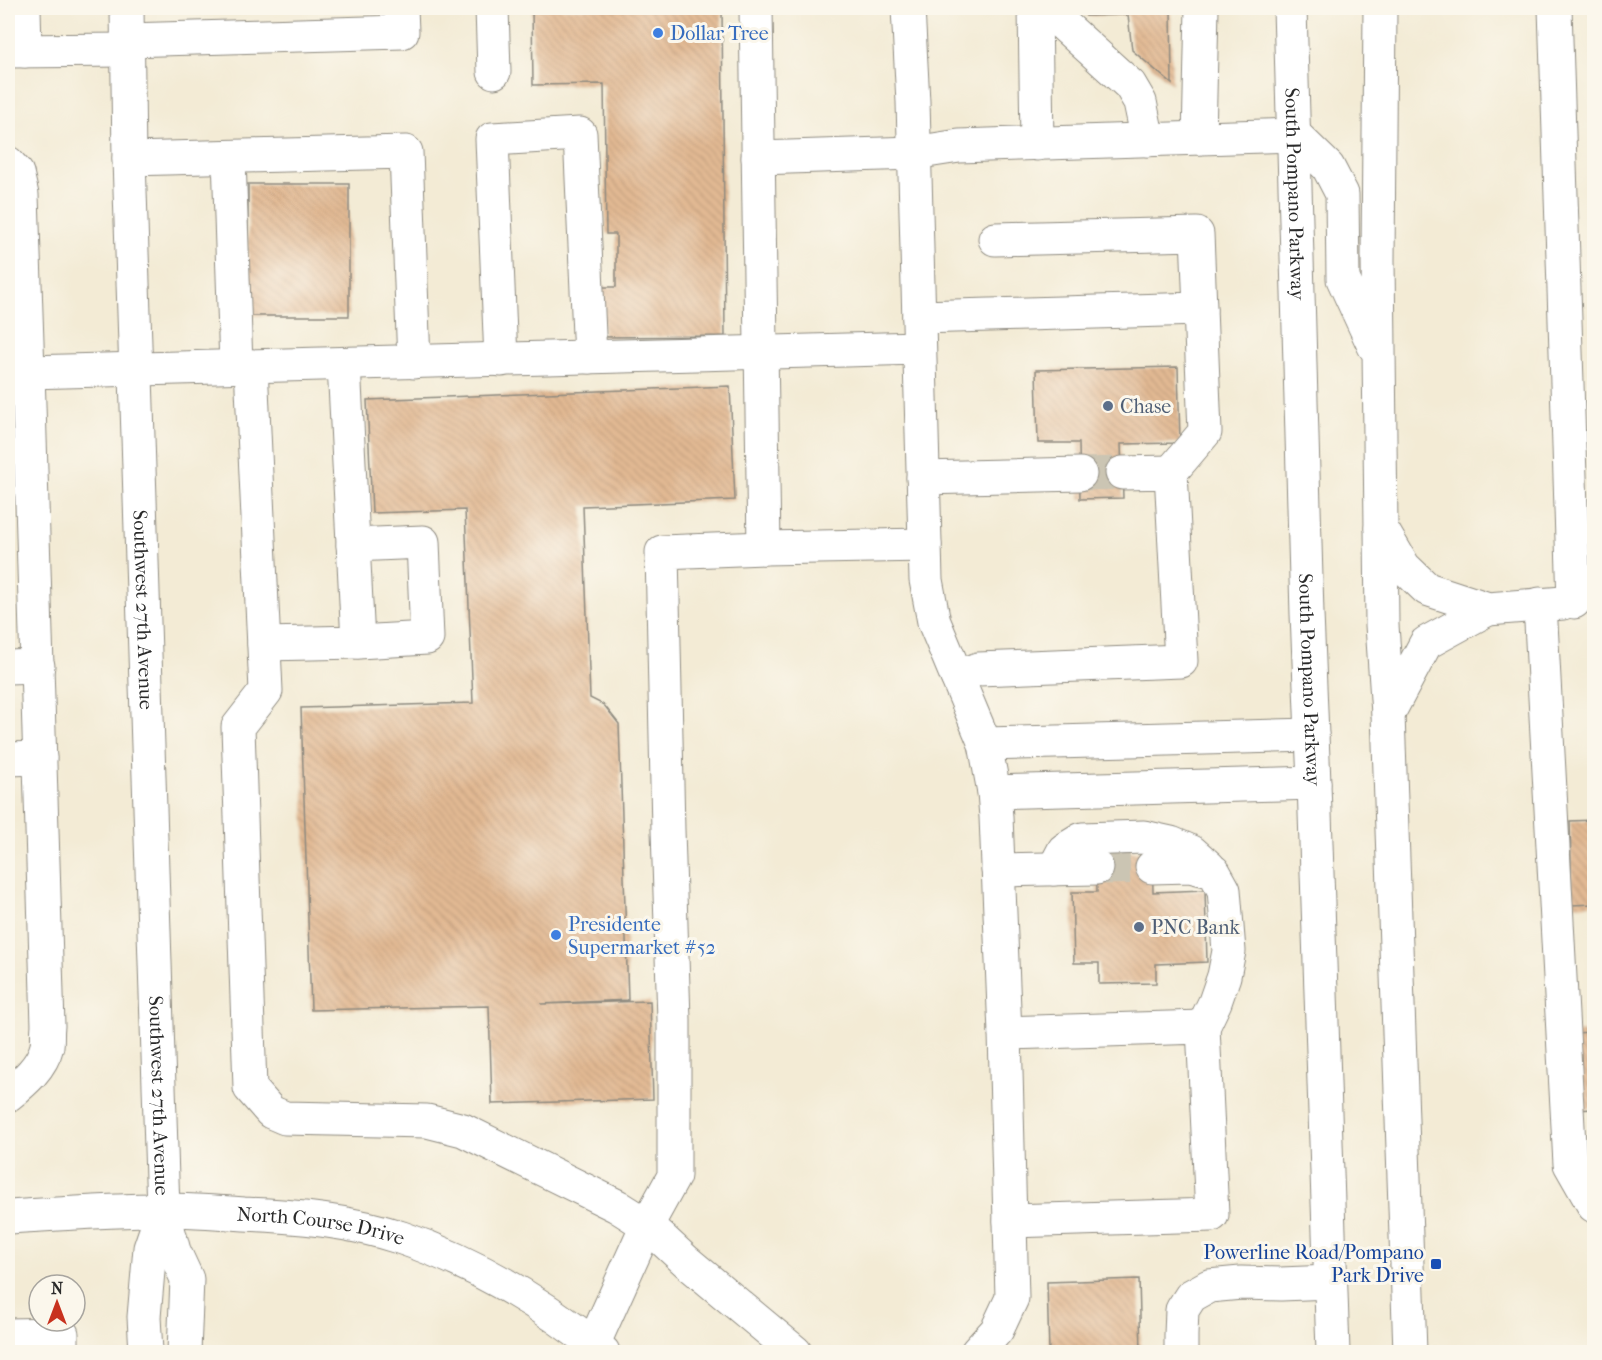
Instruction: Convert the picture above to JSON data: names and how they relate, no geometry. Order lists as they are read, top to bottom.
{
  "streets": {
    "main road": ["South Pompano Parkway", "Southwest 27th Avenue", "North Course Drive"]
  },
  "crossings": [
    ["Southwest 27th Avenue", "North Course Drive"]
  ],
  "places": {
    "other": [
      "Dollar Tree",
      "Chase",
      "PNC Bank",
      "Presidente Supermarket #52"
    ],
    "transit": ["Powerline Road/Pompano Park Drive"]
  },
  "north": "top"
}
